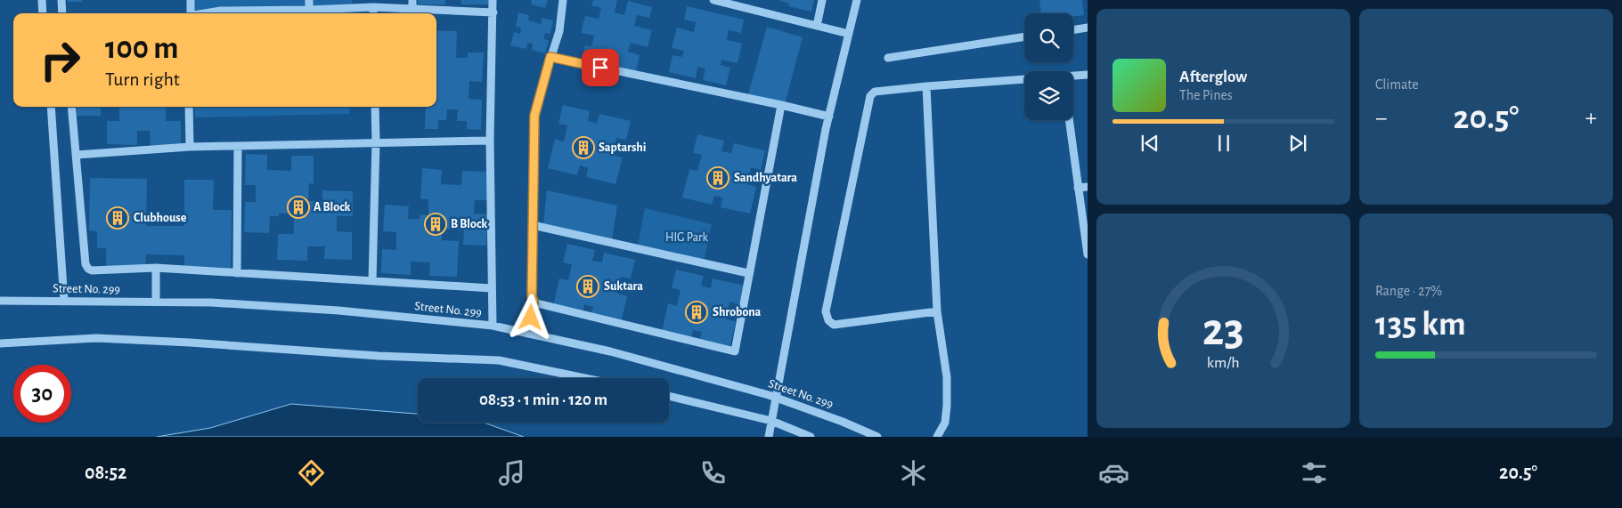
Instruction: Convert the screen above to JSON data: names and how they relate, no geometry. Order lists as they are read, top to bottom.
{
  "streets": {
    "street": ["Street No. 299"]
  },
  "parks": ["HIG Park"],
  "places": {
    "building": [
      "Saptarshi",
      "Sandhyatara",
      "A Block",
      "Clubhouse",
      "B Block",
      "Suktara",
      "Shrobona"
    ]
  },
  "page": {
    "tile": [
      "Climate",
      ["Range · 27%", "135 km"]
    ],
    "turn": ["100 m", "Turn right"],
    "song": ["Afterglow", "The Pines"],
    "heat": ["−", "20.5°", "+"],
    "limit": "30",
    "trip": "08:53 · 1 min · 120 m",
    "tabs": ["08:52", "20.5°"],
    "gauge": ["23", "km/h"]
  }
}
